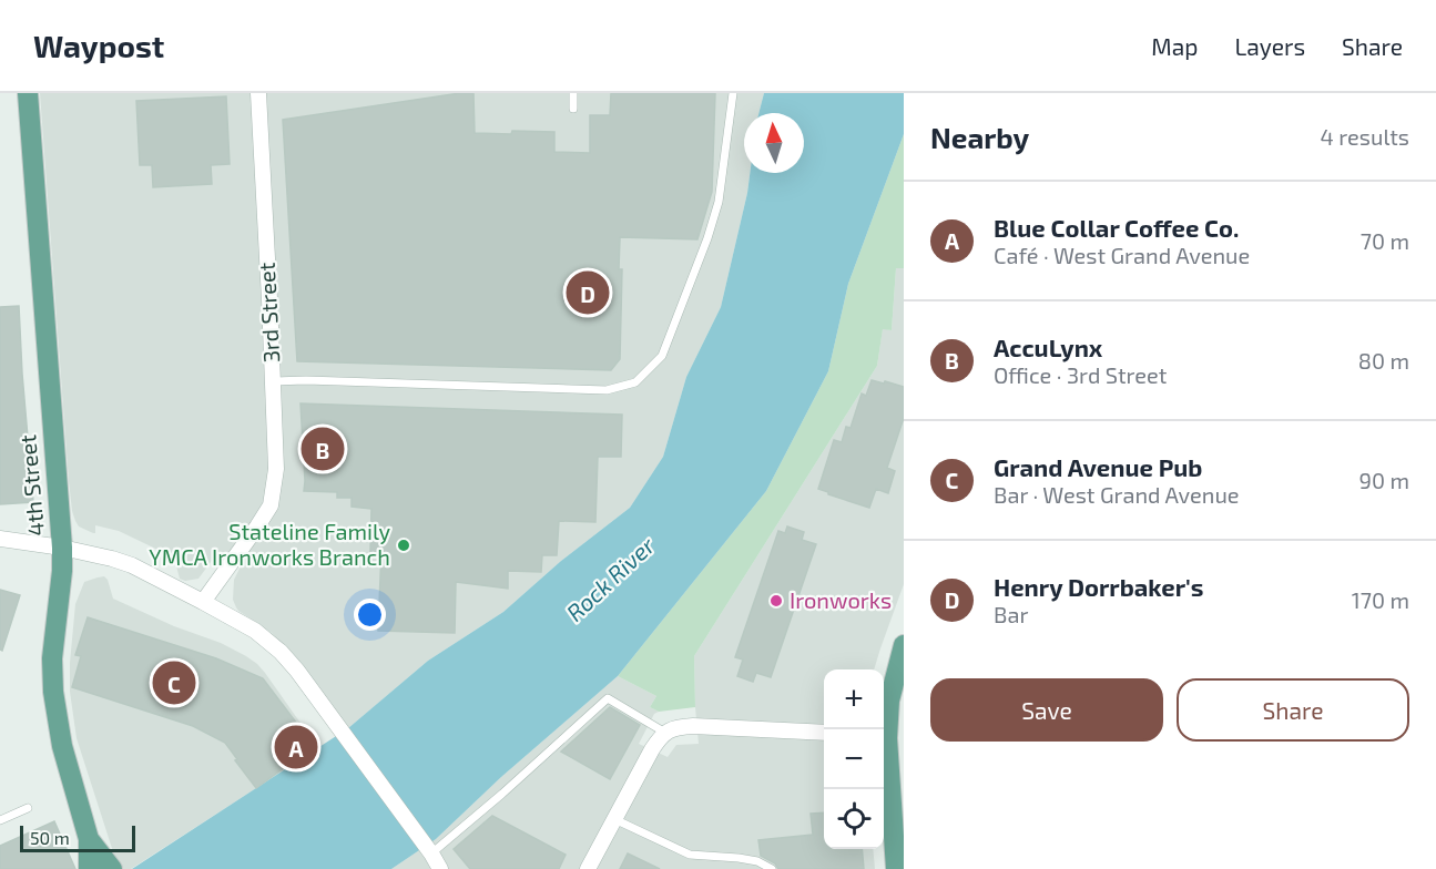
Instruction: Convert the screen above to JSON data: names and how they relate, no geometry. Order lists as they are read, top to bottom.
{
  "streets": {
    "main road": ["4th Street"],
    "street": ["3rd Street"]
  },
  "water": ["Rock River"],
  "places": ["Stateline Family YMCA Ironworks Branch", "Ironworks"],
  "scale_bar": "50 m",
  "north": "top",
  "page": {
    "header": "Waypost",
    "nav": ["Map", "Layers", "Share"],
    "heading": ["Nearby", "4 results"],
    "list": [
      {
        "mark": "A",
        "name": "Blue Collar Coffee Co.",
        "note": "Café · West Grand Avenue",
        "value": "70 m"
      },
      {
        "mark": "B",
        "name": "AccuLynx",
        "note": "Office · 3rd Street",
        "value": "80 m"
      },
      {
        "mark": "C",
        "name": "Grand Avenue Pub",
        "note": "Bar · West Grand Avenue",
        "value": "90 m"
      },
      {
        "mark": "D",
        "name": "Henry Dorrbaker's",
        "note": "Bar",
        "value": "170 m"
      }
    ],
    "pins": [
      "D",
      "B",
      "C",
      "A"
    ],
    "buttons": ["Save", "Share"],
    "map_buttons": ["+", "−"],
    "scale": "50 m"
  }
}
